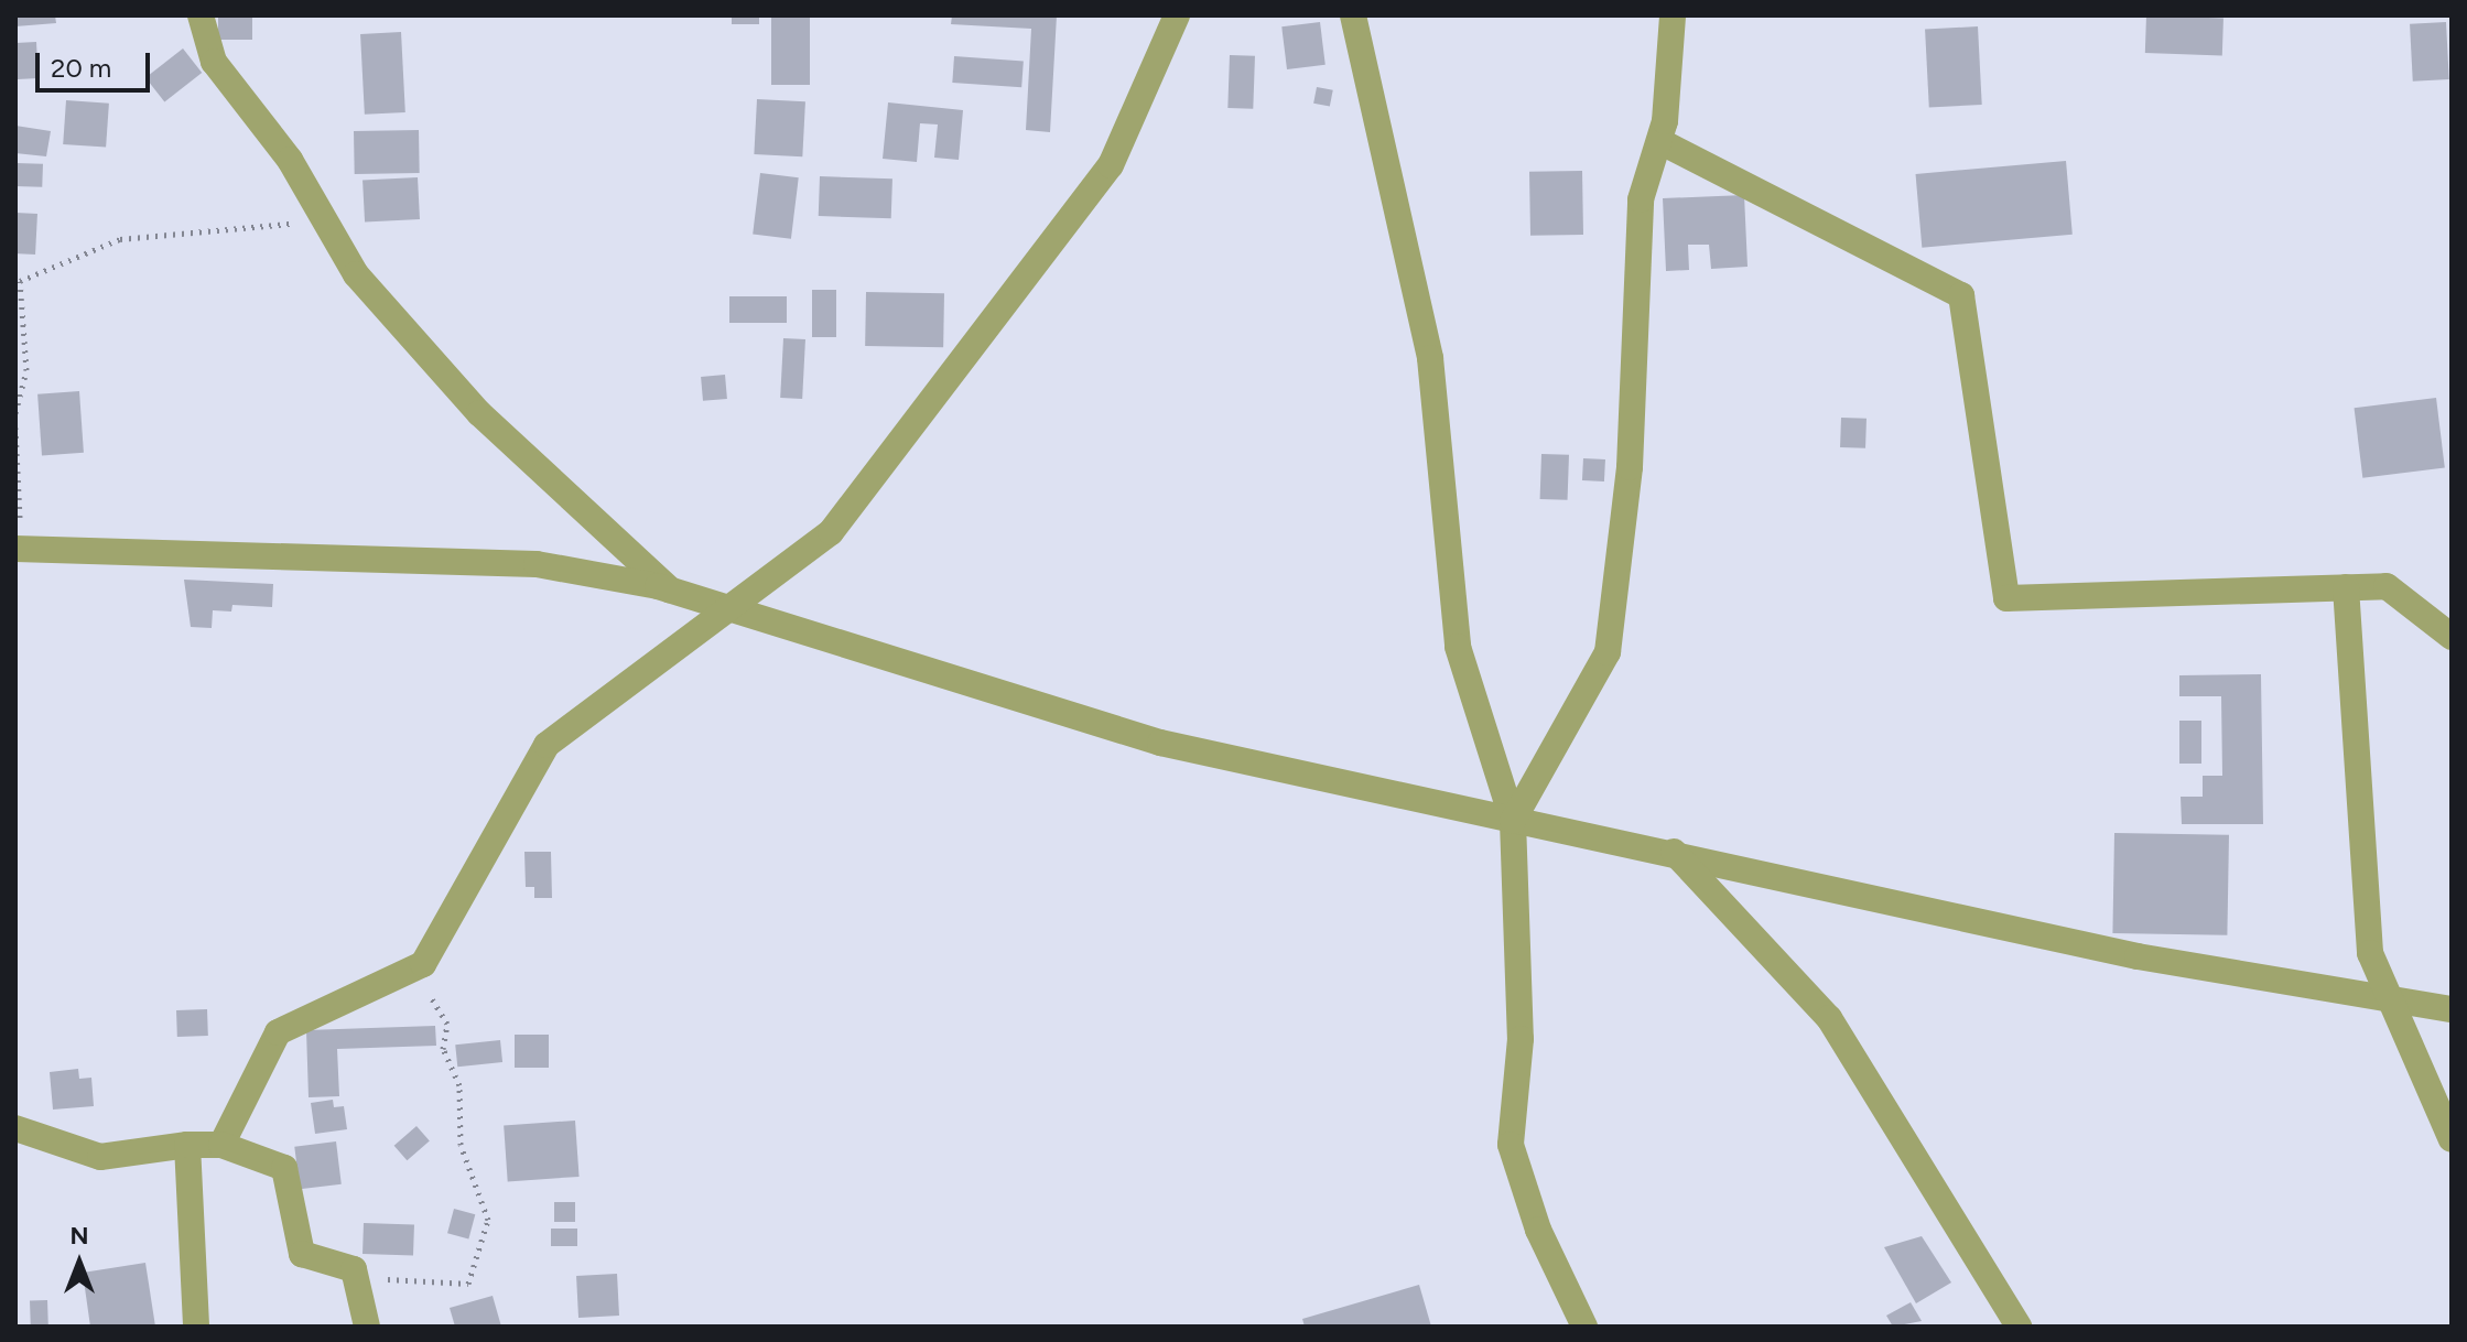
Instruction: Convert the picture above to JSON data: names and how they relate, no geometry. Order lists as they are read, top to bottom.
{
  "scale_bar": "20 m",
  "north": "top"
}
